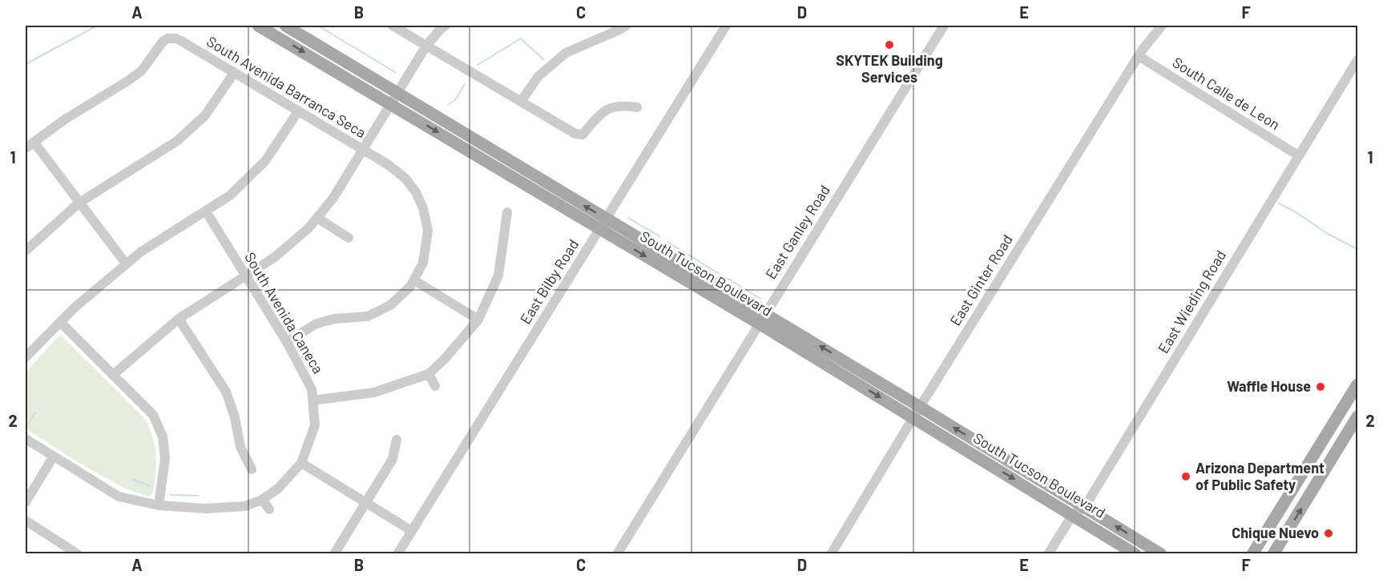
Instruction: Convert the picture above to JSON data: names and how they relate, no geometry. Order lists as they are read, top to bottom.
{
  "streets": {
    "main road": ["South Tucson Boulevard"],
    "street": [
      "South Avenida Barranca Seca",
      "South Calle de Leon",
      "East Ganley Road",
      "East Ginter Road",
      "East Bilby Road",
      "East Wieding Road",
      "South Avenida Caneca"
    ]
  },
  "crossings": [
    ["South Avenida Barranca Seca", "South Avenida Caneca"],
    ["South Calle de Leon", "East Ginter Road"],
    ["South Calle de Leon", "East Wieding Road"],
    ["East Ganley Road", "South Tucson Boulevard"],
    ["South Tucson Boulevard", "East Ginter Road"],
    ["South Tucson Boulevard", "East Bilby Road"],
    ["South Tucson Boulevard", "East Wieding Road"]
  ],
  "places": [
    "SKYTEK Building Services",
    "Waffle House",
    "Arizona Department of Public Safety",
    "Chique Nuevo"
  ],
  "grid": {
    "columns": [
      "A",
      "B",
      "C",
      "D",
      "E",
      "F"
    ],
    "rows": ["1", "2"]
  }
}
